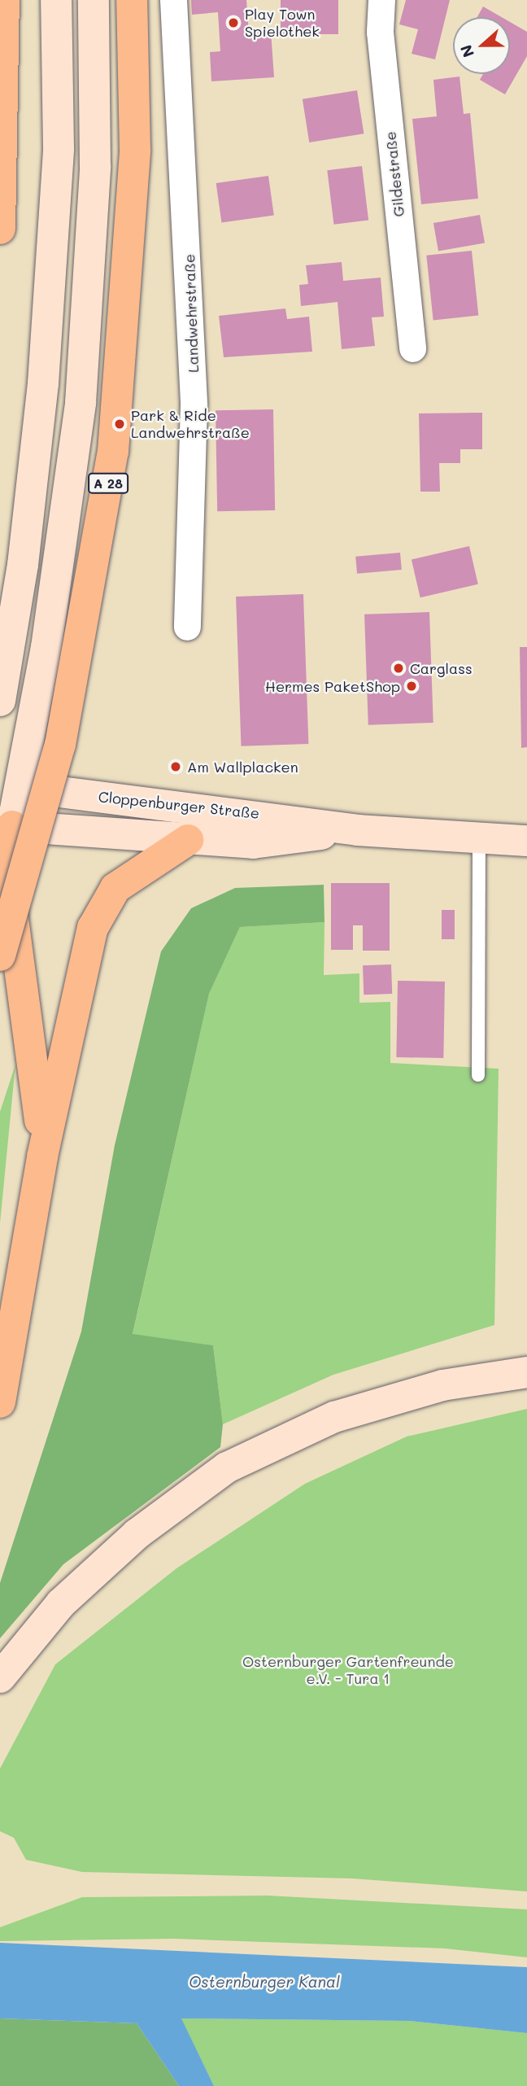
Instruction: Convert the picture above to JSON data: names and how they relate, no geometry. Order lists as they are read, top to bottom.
{
  "streets": {
    "highway": ["A 28"],
    "main road": ["Cloppenburger Straße"],
    "street": ["Gildestraße", "Landwehrstraße"]
  },
  "water": ["Osternburger Kanal"],
  "parks": ["Osternburger Gartenfreunde e.V. - Tura 1"],
  "places": [
    "Play Town Spielothek",
    "Park & Ride Landwehrstraße",
    "Carglass",
    "Hermes PaketShop",
    "Am Wallplacken"
  ],
  "north": "left"
}
